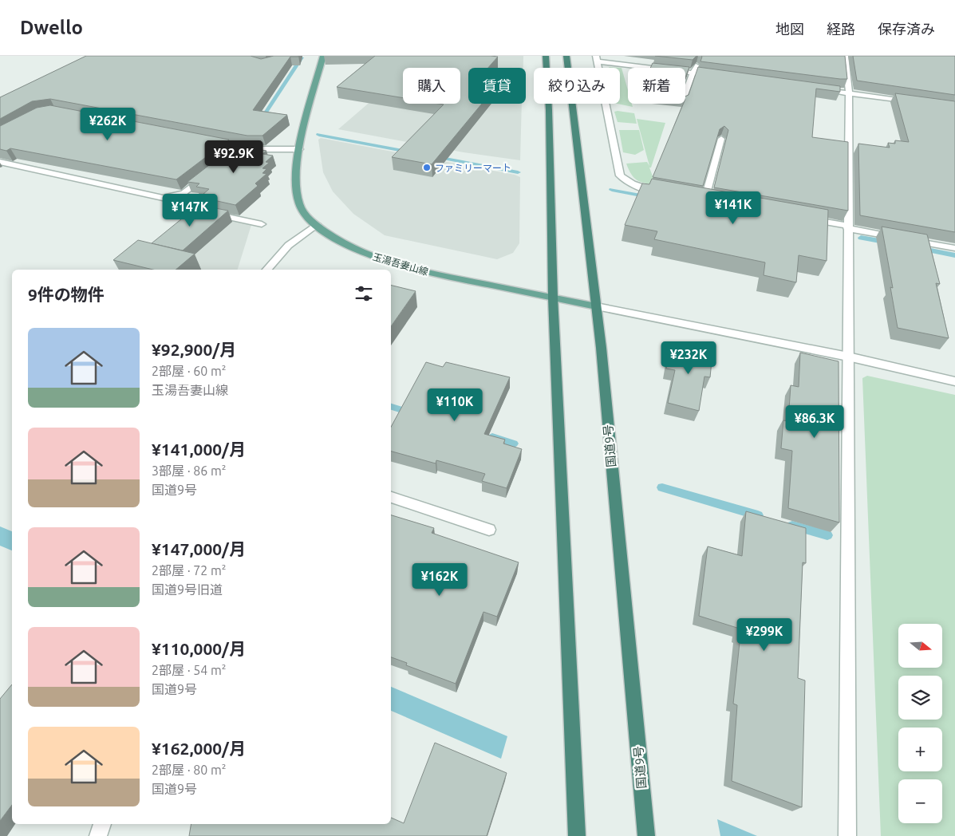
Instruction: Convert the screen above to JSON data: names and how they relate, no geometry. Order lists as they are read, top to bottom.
{
  "streets": {
    "highway": ["国道9号"],
    "main road": ["玉湯吾妻山線"]
  },
  "crossings": [
    ["玉湯吾妻山線", "国道9号"]
  ],
  "places": ["ファミリーマート"],
  "north": "right",
  "page": {
    "header": "Dwello",
    "nav": ["地図", "経路", "保存済み"],
    "chip": [
      "購入",
      "賃貸",
      "絞り込み",
      "新着"
    ],
    "price": [
      "¥262K",
      "¥92.9K",
      "¥141K",
      "¥147K",
      "¥232K",
      "¥110K",
      "¥86.3K",
      "¥162K",
      "¥299K"
    ],
    "heading": "9件の物件",
    "list": [
      {
        "name": "¥92,900/月",
        "note": "2部屋 · 60 m² · 玉湯吾妻山線"
      },
      {
        "name": "¥141,000/月",
        "note": "3部屋 · 86 m² · 国道9号"
      },
      {
        "name": "¥147,000/月",
        "note": "2部屋 · 72 m² · 国道9号旧道"
      },
      {
        "name": "¥110,000/月",
        "note": "2部屋 · 54 m² · 国道9号"
      },
      {
        "name": "¥162,000/月",
        "note": "2部屋 · 80 m² · 国道9号"
      }
    ],
    "map_buttons": ["+", "−"]
  }
}
